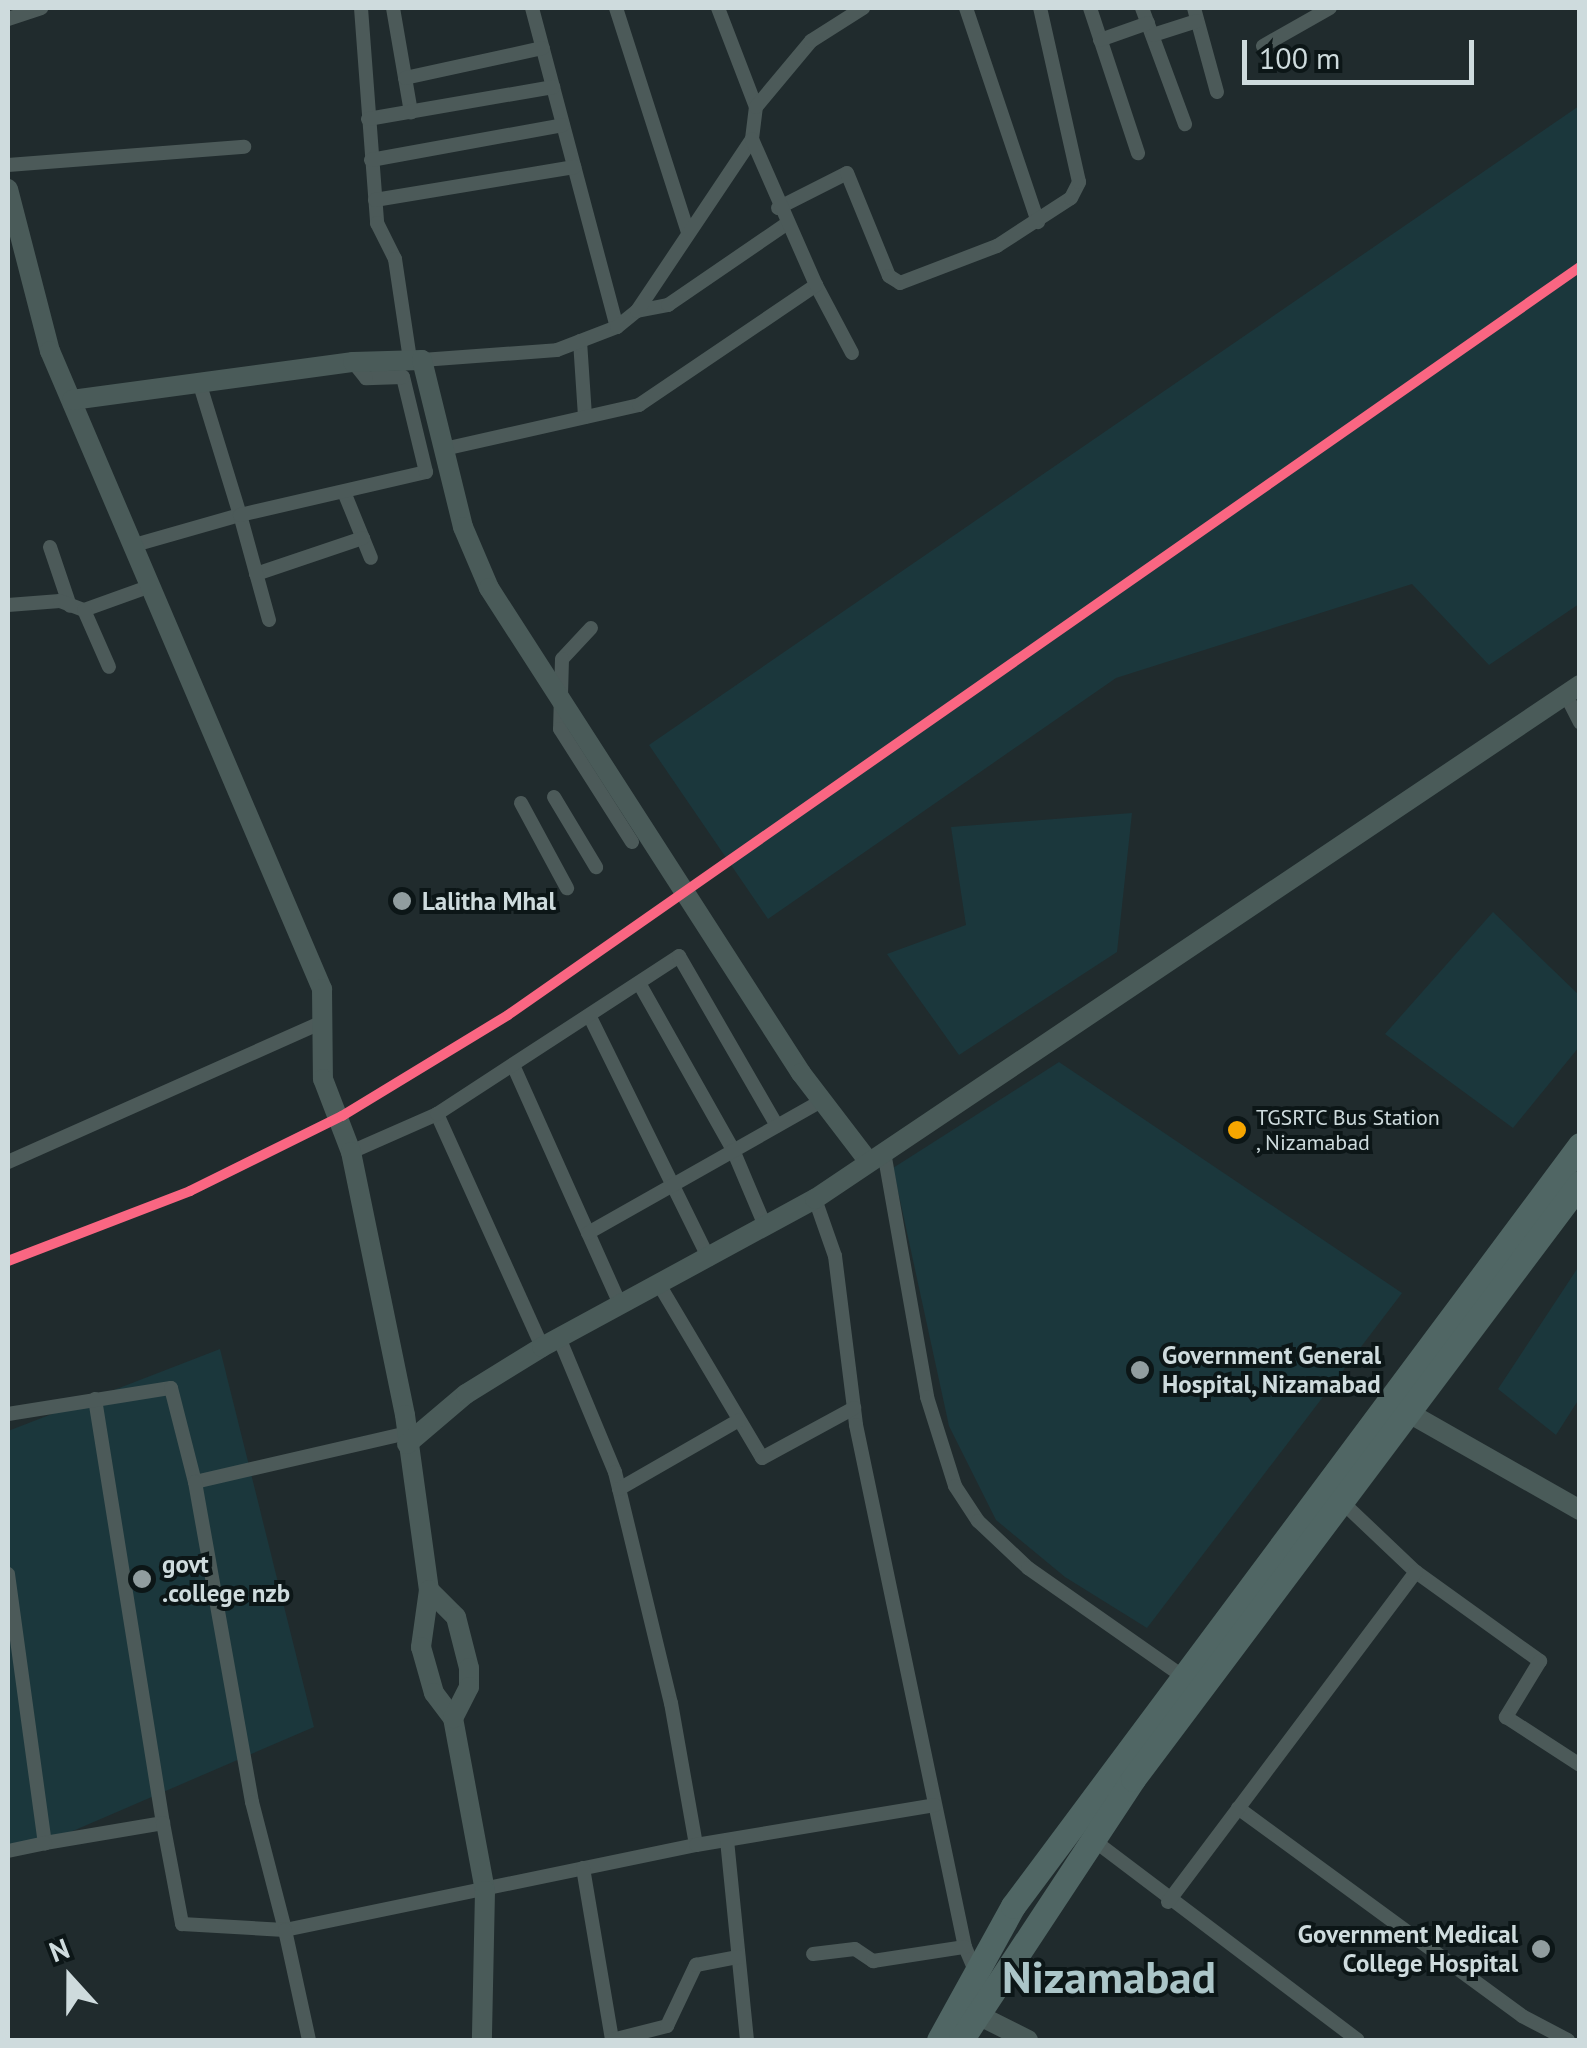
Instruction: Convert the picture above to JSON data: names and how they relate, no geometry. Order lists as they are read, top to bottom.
{
  "districts": ["Nizamabad"],
  "places": [
    "Lalitha Mhal",
    "TGSRTC Bus Station , Nizamabad",
    "Government General Hospital, Nizamabad",
    "govt .college nzb",
    "Government Medical College Hospital"
  ],
  "scale_bar": "100 m",
  "north": "top"
}
